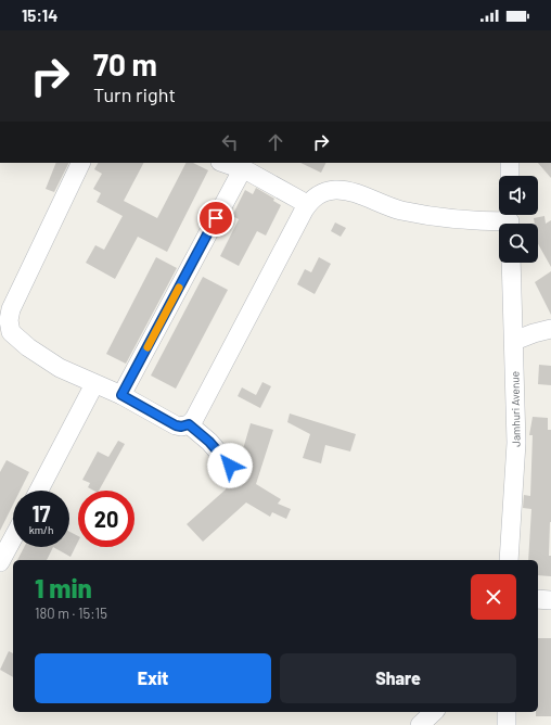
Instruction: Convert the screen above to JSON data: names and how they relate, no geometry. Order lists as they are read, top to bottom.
{
  "streets": {
    "street": ["Jamhuri Avenue"]
  },
  "page": {
    "status": "15:14",
    "turn": ["70 m", "Turn right"],
    "speed": "17 km/h",
    "limit": "20",
    "heading": ["1 min", "180 m · 15:15"],
    "buttons": ["Exit", "Share"]
  }
}
